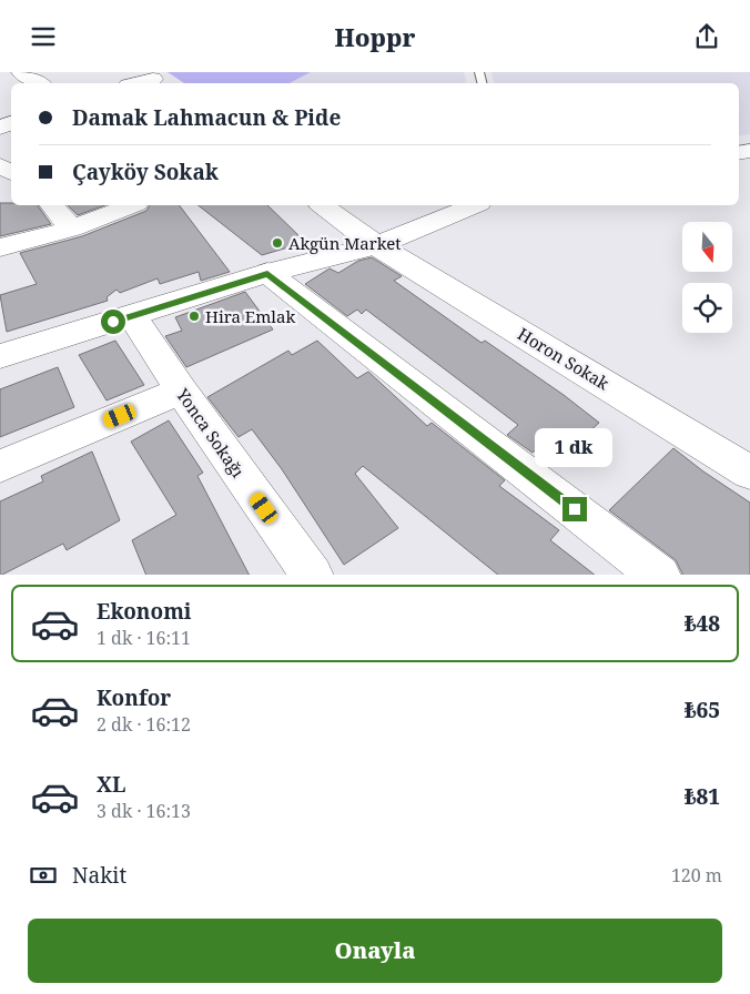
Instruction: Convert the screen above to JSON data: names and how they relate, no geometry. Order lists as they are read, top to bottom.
{
  "streets": {
    "street": ["Horon Sokak", "Yonca Sokağı"]
  },
  "places": ["Akgün Market", "Hira Emlak"],
  "north": "bottom",
  "page": {
    "header": "Hoppr",
    "banner": ["Damak Lahmacun & Pide", "Çayköy Sokak"],
    "bubble": "1 dk",
    "list": [
      {
        "name": "Ekonomi",
        "note": "1 dk · 16:11",
        "value": "₺48"
      },
      {
        "name": "Konfor",
        "note": "2 dk · 16:12",
        "value": "₺65"
      },
      {
        "name": "XL",
        "note": "3 dk · 16:13",
        "value": "₺81"
      }
    ],
    "pay": ["Nakit", "120 m"],
    "buttons": "Onayla"
  }
}
